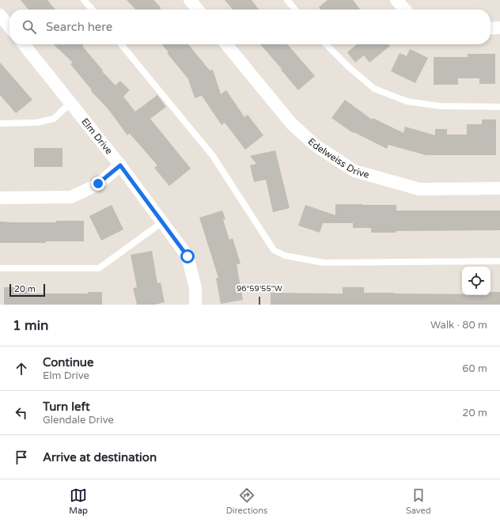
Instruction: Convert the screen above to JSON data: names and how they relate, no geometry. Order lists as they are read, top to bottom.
{
  "streets": {
    "street": ["Elm Drive", "Edelweiss Drive"]
  },
  "scale_bar": "20 m",
  "page": {
    "search": "Search here",
    "scale": "20 m",
    "heading": ["1 min", "Walk · 80 m"],
    "list": [
      ["Continue", "Elm Drive", "60 m"],
      ["Turn left", "Glendale Drive", "20 m"],
      "Arrive at destination"
    ],
    "nav": ["Map", "Directions", "Saved"]
  },
  "coordinates": ["96°59'55\"W"]
}
